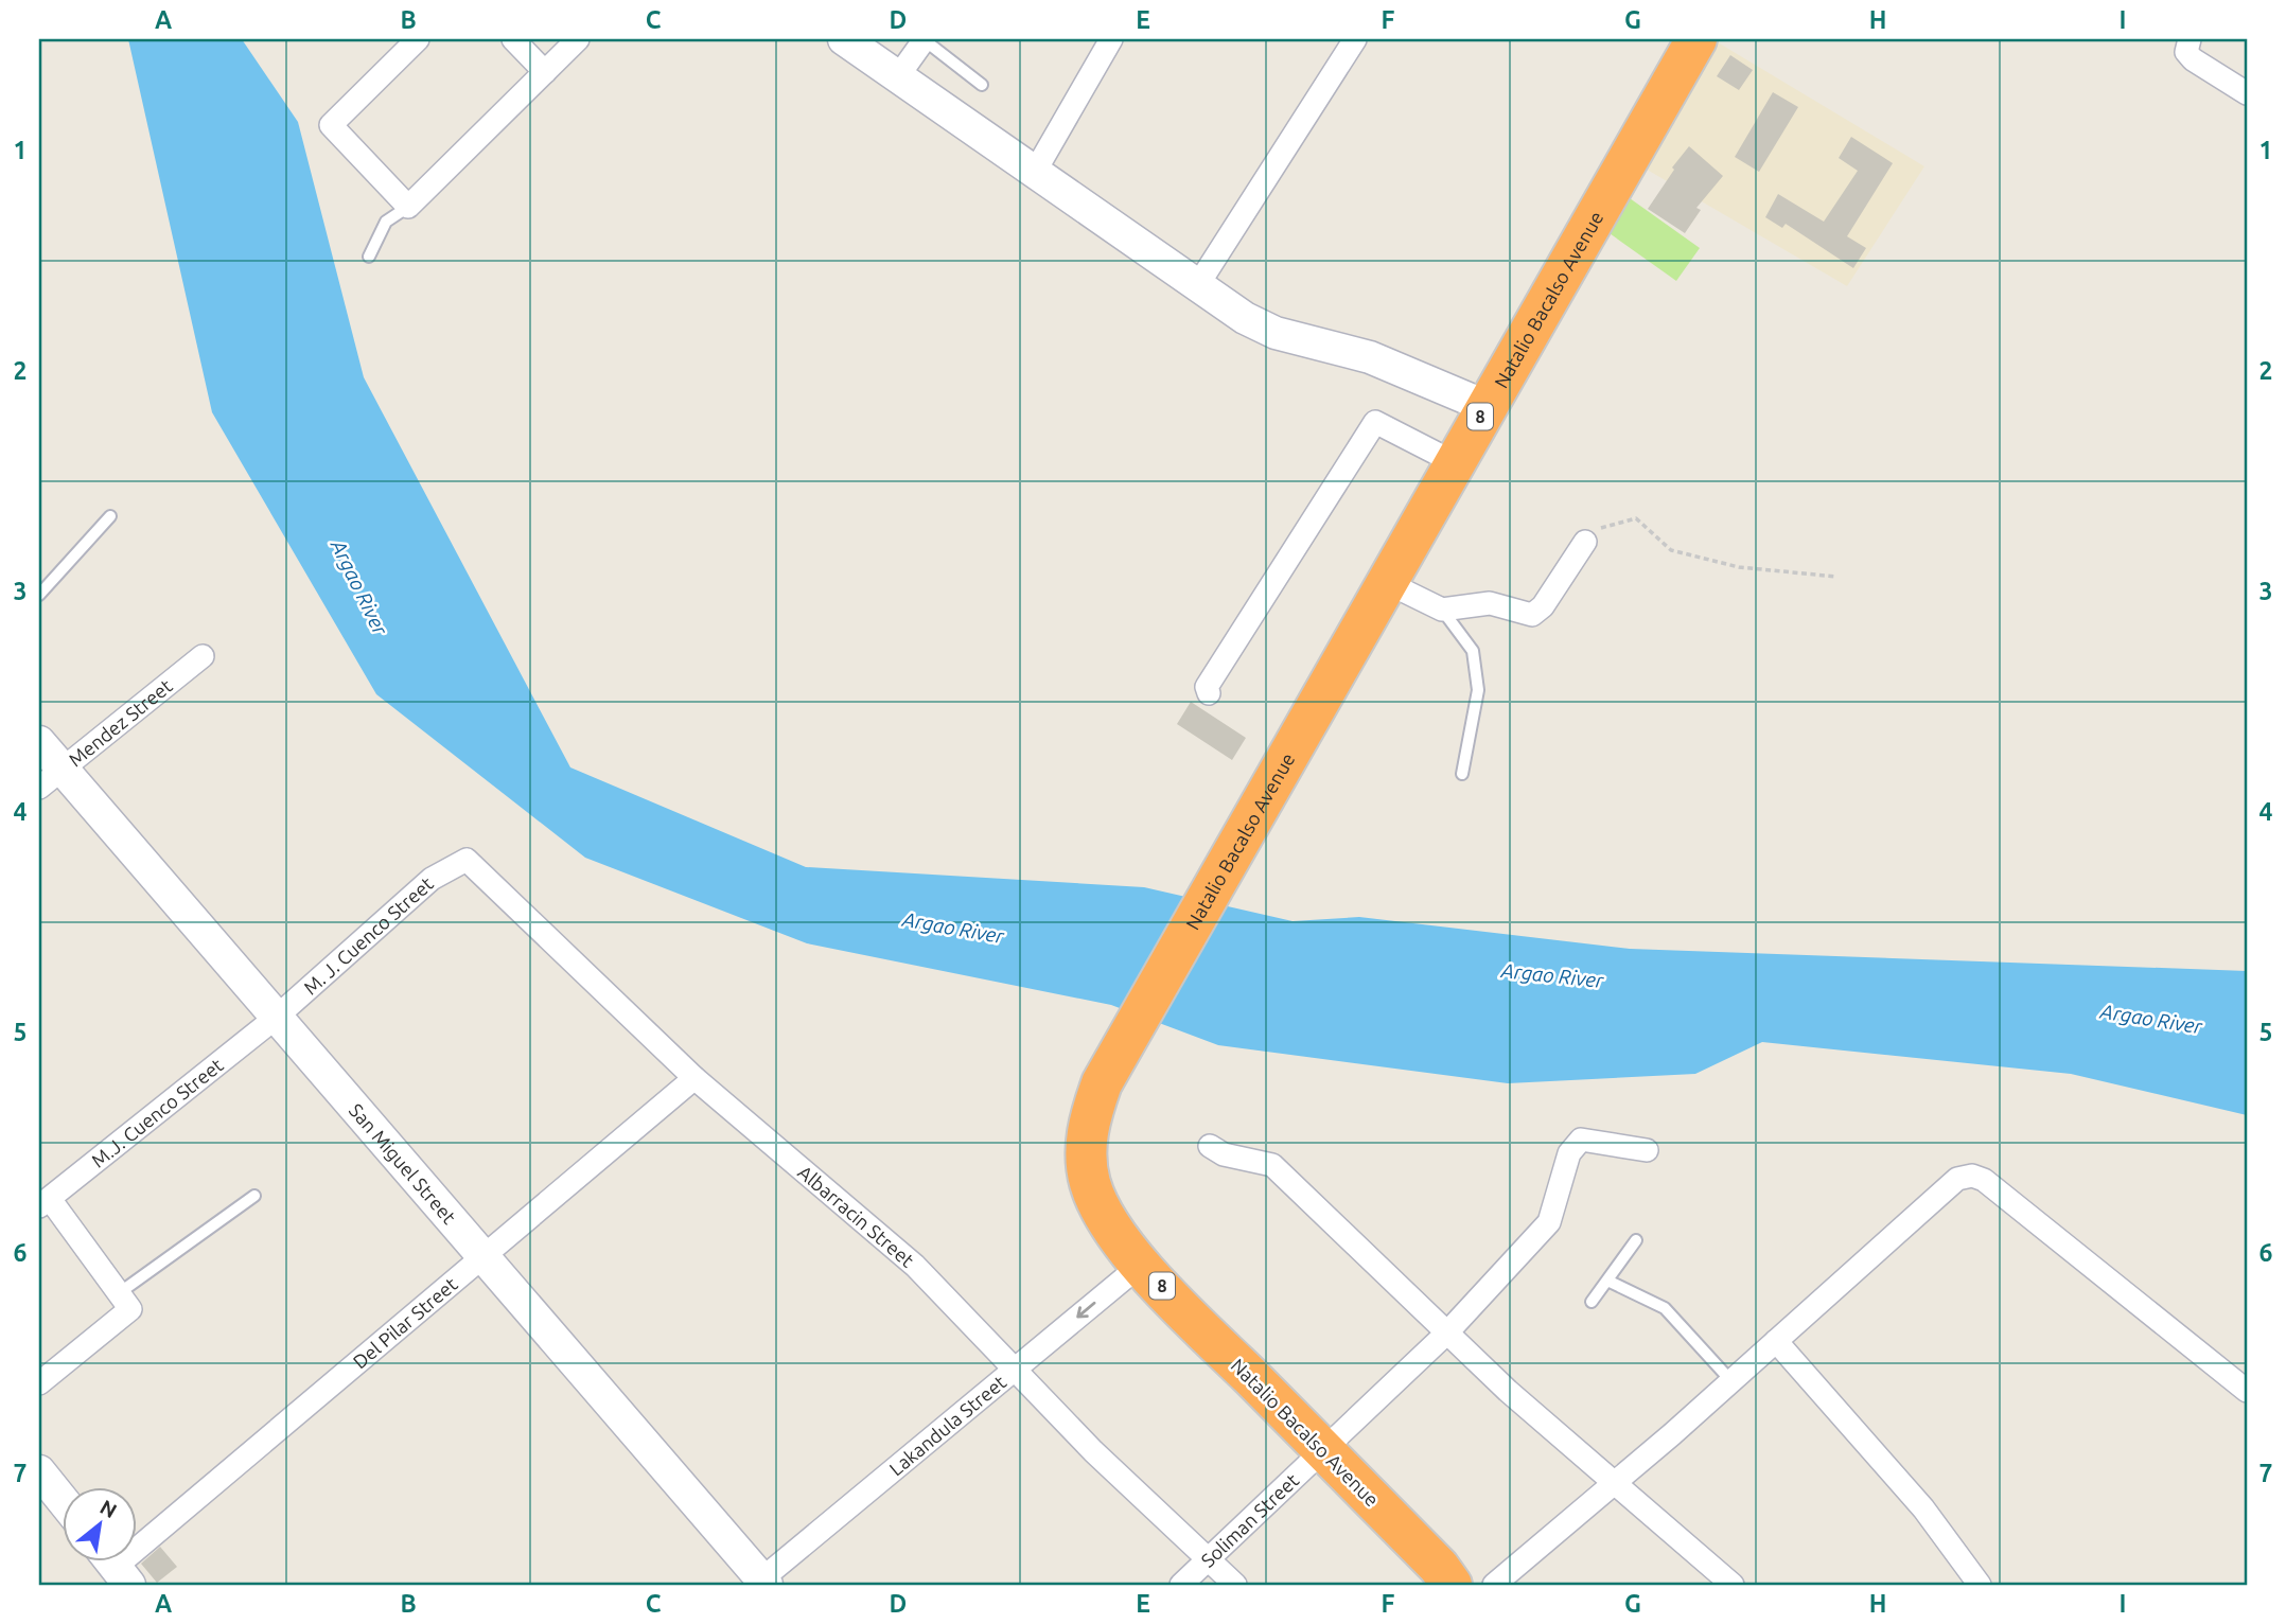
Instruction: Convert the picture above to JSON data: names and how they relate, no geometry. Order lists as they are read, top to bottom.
{
  "streets": {
    "highway": ["Natalio Bacalso Avenue", "8"],
    "main road": ["San Miguel Street"],
    "street": [
      "Mendez Street",
      "M. J. Cuenco Street",
      "M.J. Cuenco Street",
      "Albarracin Street",
      "Del Pilar Street",
      "Lakandula Street",
      "Soliman Street"
    ]
  },
  "crossings": [
    ["Natalio Bacalso Avenue", "Lakandula Street"],
    ["Natalio Bacalso Avenue", "Soliman Street"],
    ["Mendez Street", "San Miguel Street"],
    ["M. J. Cuenco Street", "M.J. Cuenco Street"],
    ["M. J. Cuenco Street", "San Miguel Street"],
    ["M. J. Cuenco Street", "Albarracin Street"],
    ["M.J. Cuenco Street", "San Miguel Street"],
    ["San Miguel Street", "Del Pilar Street"],
    ["San Miguel Street", "Lakandula Street"],
    ["Albarracin Street", "Del Pilar Street"],
    ["Albarracin Street", "Lakandula Street"],
    ["Albarracin Street", "Soliman Street"]
  ],
  "water": ["Argao River"],
  "north": "top right",
  "grid": {
    "columns": [
      "A",
      "B",
      "C",
      "D",
      "E",
      "F",
      "G",
      "H",
      "I"
    ],
    "rows": [
      "1",
      "2",
      "3",
      "4",
      "5",
      "6",
      "7"
    ]
  }
}
